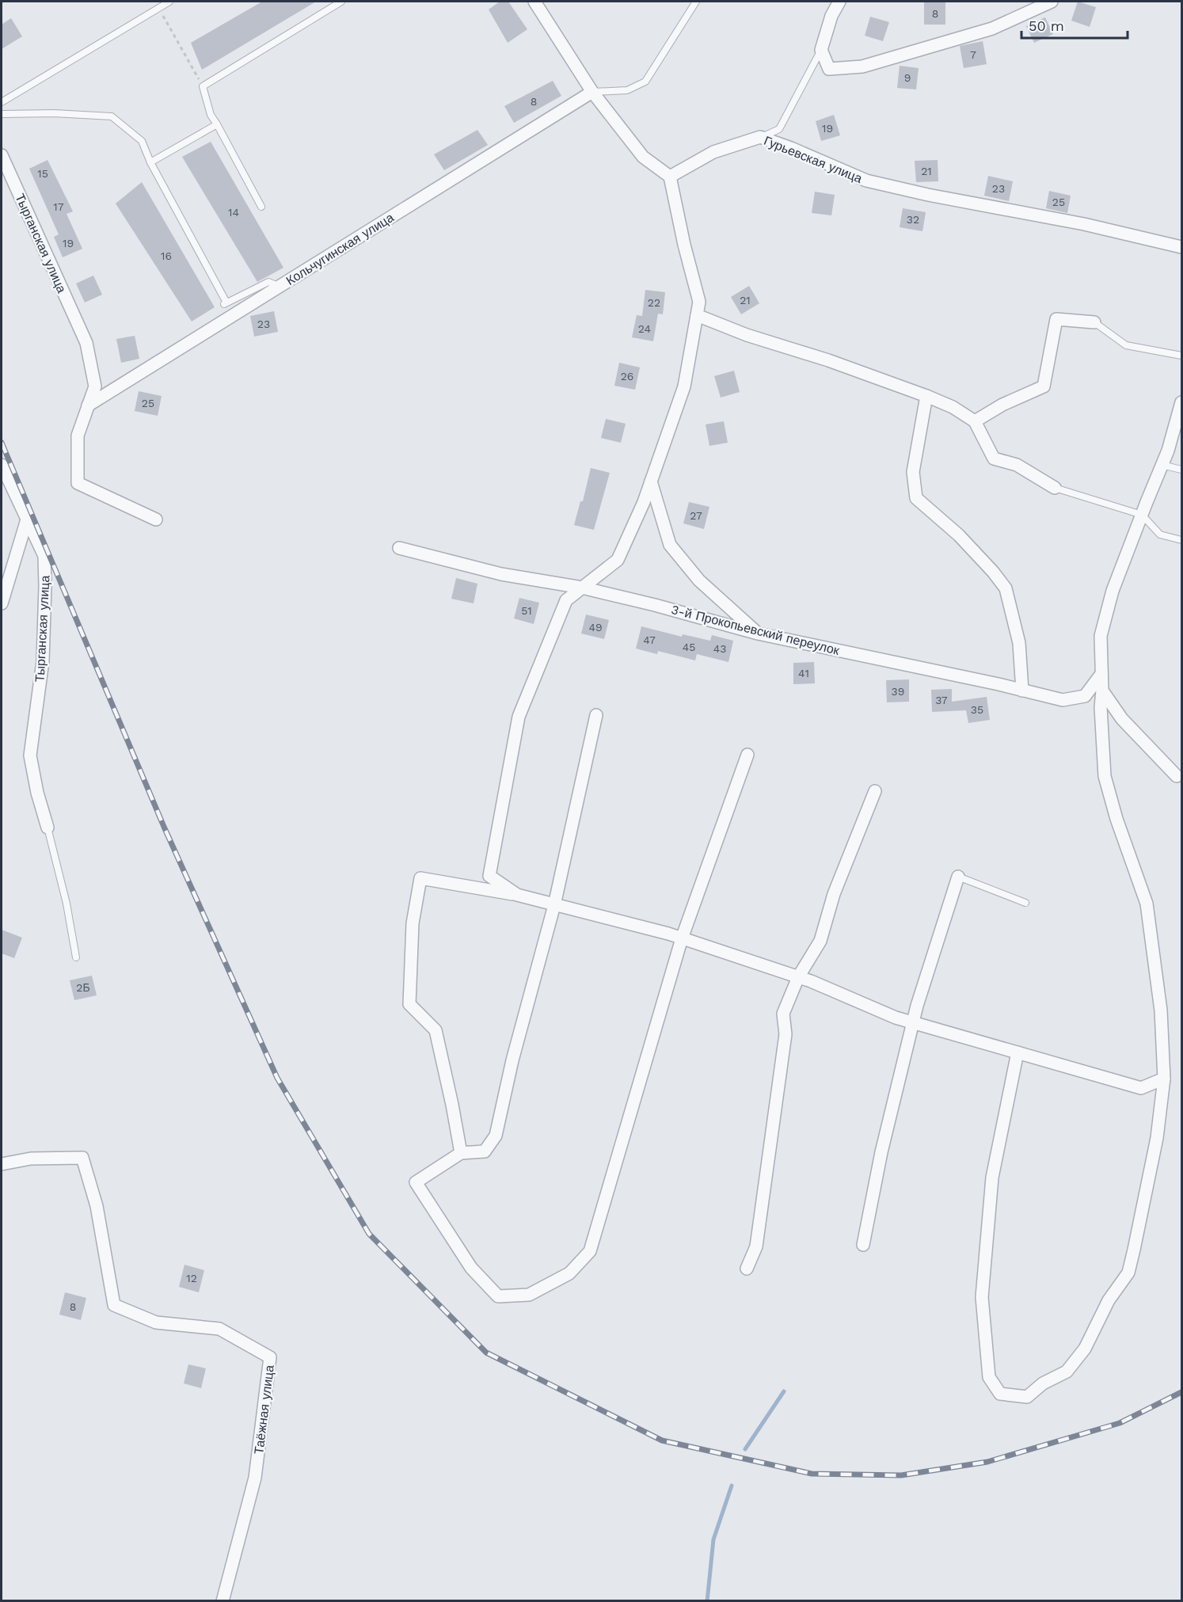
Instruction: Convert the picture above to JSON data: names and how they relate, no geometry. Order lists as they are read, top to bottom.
{
  "streets": {
    "street": [
      "Гурьевская улица",
      "Тырганская улица",
      "Кольчугинская улица",
      "3-й Прокопьевский переулок",
      "Таёжная улица"
    ]
  },
  "crossings": [
    ["Тырганская улица", "Кольчугинская улица"]
  ],
  "house_numbers": [
    "8",
    "7",
    "9",
    "8",
    "19",
    "21",
    "15",
    "23",
    "25",
    "17",
    "14",
    "32",
    "19",
    "16",
    "21",
    "22",
    "23",
    "24",
    "26",
    "25",
    "27",
    "51",
    "49",
    "47",
    "45",
    "43",
    "41",
    "39",
    "37",
    "35",
    "2Б",
    "12",
    "8"
  ],
  "scale_bar": "50 m"
}
